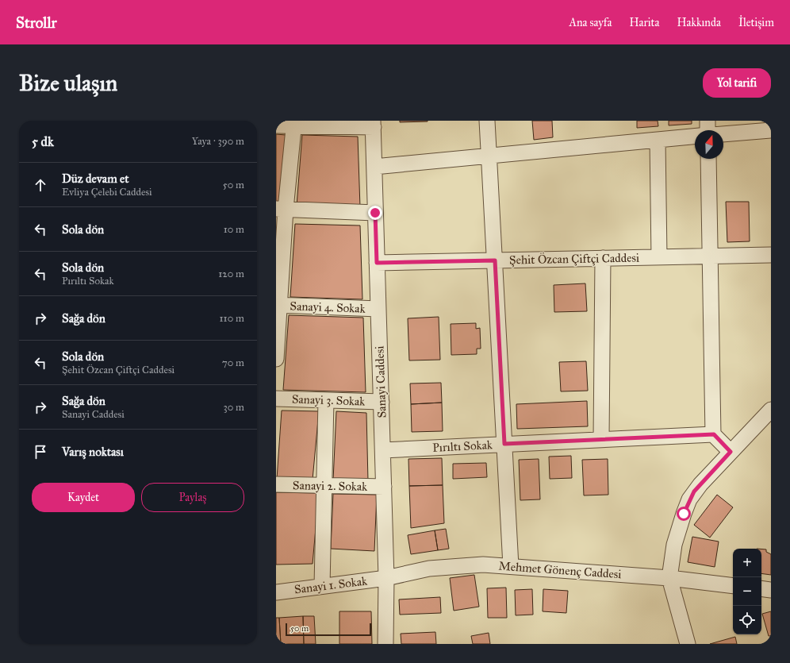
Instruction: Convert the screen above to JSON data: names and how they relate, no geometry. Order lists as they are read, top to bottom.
{
  "streets": {
    "street": [
      "Şehit Özcan Çiftçi Caddesi",
      "Sanayi 4. Sokak",
      "Sanayi Caddesi",
      "Sanayi 3. Sokak",
      "Pırıltı Sokak",
      "Sanayi 2. Sokak",
      "Mehmet Gönenç Caddesi",
      "Sanayi 1. Sokak"
    ]
  },
  "crossings": [
    ["Şehit Özcan Çiftçi Caddesi", "Sanayi Caddesi"],
    ["Sanayi 4. Sokak", "Sanayi Caddesi"],
    ["Sanayi Caddesi", "Sanayi 3. Sokak"],
    ["Sanayi Caddesi", "Pırıltı Sokak"],
    ["Sanayi Caddesi", "Sanayi 2. Sokak"],
    ["Sanayi Caddesi", "Mehmet Gönenç Caddesi"],
    ["Sanayi Caddesi", "Sanayi 1. Sokak"],
    ["Mehmet Gönenç Caddesi", "Sanayi 1. Sokak"]
  ],
  "scale_bar": "50 m",
  "north": "top",
  "page": {
    "header": "Strollr",
    "nav": [
      "Ana sayfa",
      "Harita",
      "Hakkında",
      "İletişim"
    ],
    "buttons": [
      "Yol tarifi",
      ["Kaydet", "Paylaş"]
    ],
    "title": "Bize ulaşın",
    "heading": ["5 dk", "Yaya · 390 m"],
    "list": [
      ["Düz devam et", "Evliya Çelebi Caddesi", "50 m"],
      ["Sola dön", "10 m"],
      ["Sola dön", "Pırıltı Sokak", "120 m"],
      ["Sağa dön", "110 m"],
      ["Sola dön", "Şehit Özcan Çiftçi Caddesi", "70 m"],
      ["Sağa dön", "Sanayi Caddesi", "30 m"],
      "Varış noktası"
    ],
    "map_buttons": ["+", "−"],
    "scale": "50 m"
  }
}
